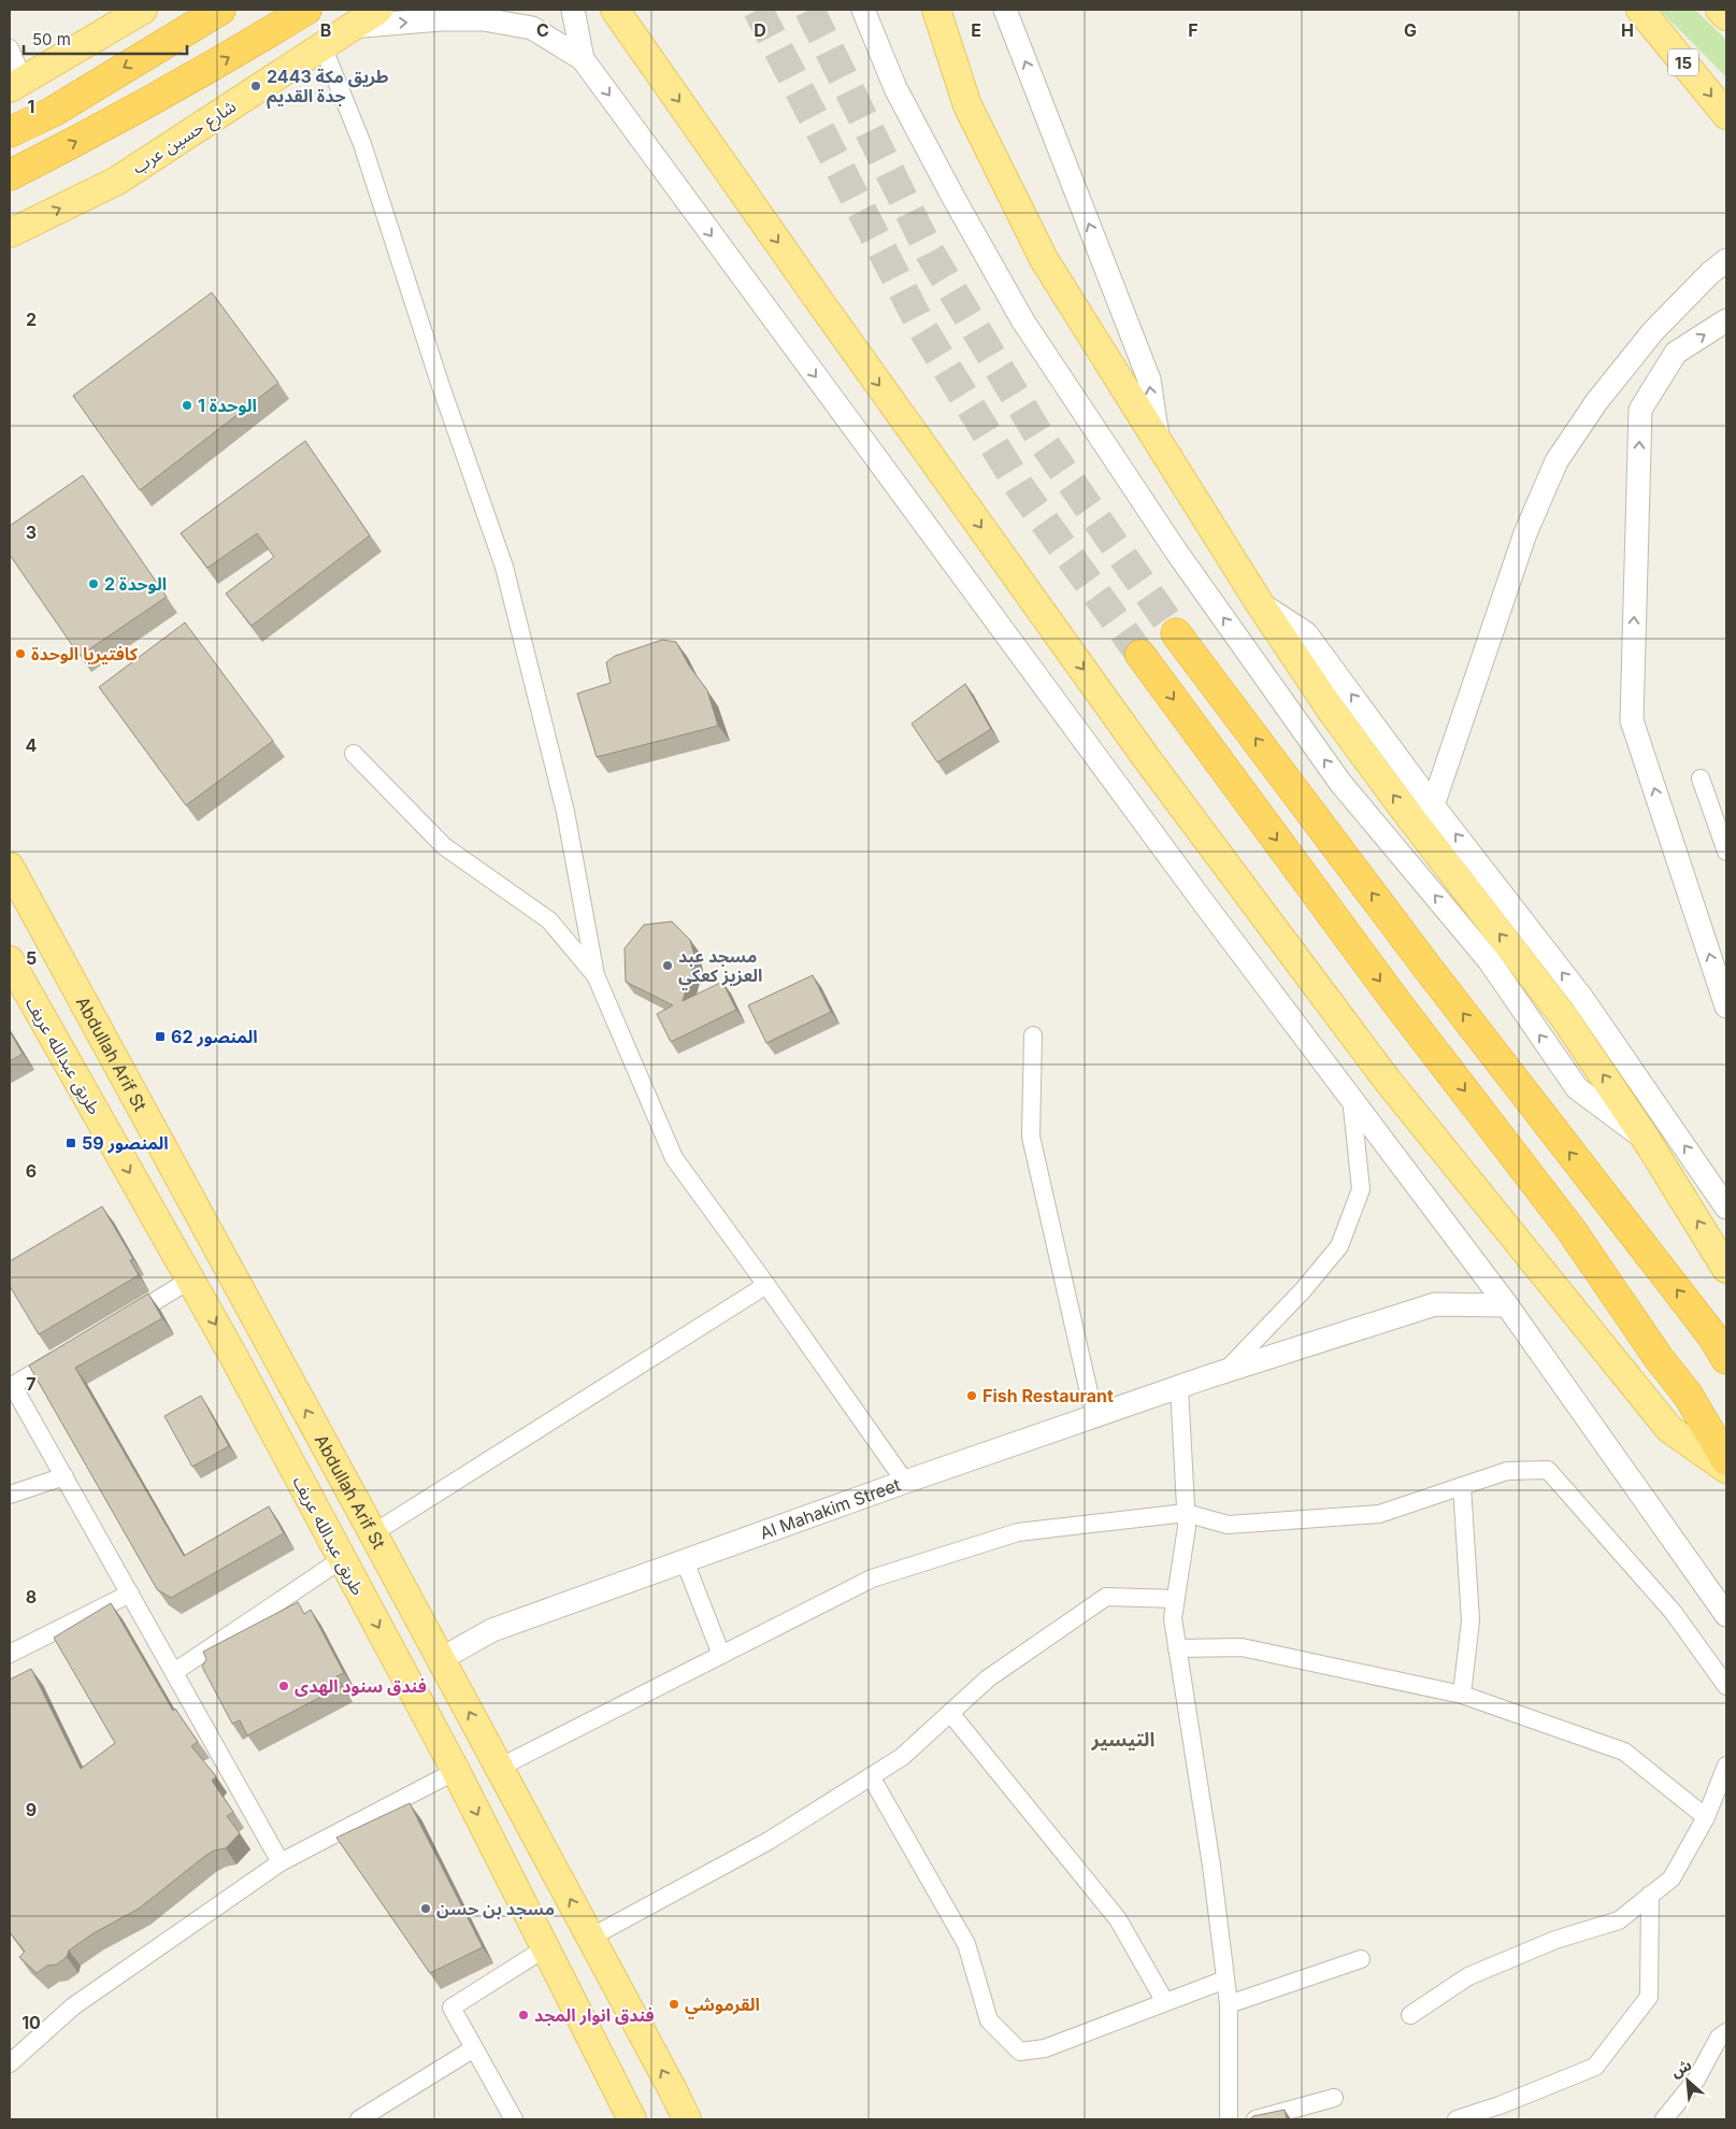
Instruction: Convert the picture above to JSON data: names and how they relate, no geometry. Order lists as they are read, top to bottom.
{
  "streets": {
    "main road": [
      "15",
      "شارع حسين عرب",
      "Abdullah Arif St",
      "طريق عبدالله عريف"
    ],
    "street": ["Al Mahakim Street"]
  },
  "crossings": [
    ["Abdullah Arif St", "Al Mahakim Street"]
  ],
  "one_way": ["Abdullah Arif St", "طريق عبدالله عريف"],
  "districts": ["التيسير"],
  "places": {
    "other": [
      "2443 طريق مكة جدة القديم",
      "الوحدة 1",
      "الوحدة 2",
      "كافتيريا الوحدة",
      "مسجد عبد العزيز كعكي",
      "Fish Restaurant",
      "فندق سنود الهدى",
      "مسجد بن حسن",
      "القرموشي",
      "فندق انوار المجد"
    ],
    "transit": ["المنصور 62", "المنصور 59"]
  },
  "scale_bar": "50 m",
  "north": "top left",
  "grid": {
    "columns": [
      "B",
      "C",
      "D",
      "E",
      "F",
      "G",
      "H"
    ],
    "rows": [
      "1",
      "2",
      "3",
      "4",
      "5",
      "6",
      "7",
      "8",
      "9",
      "10"
    ]
  }
}
